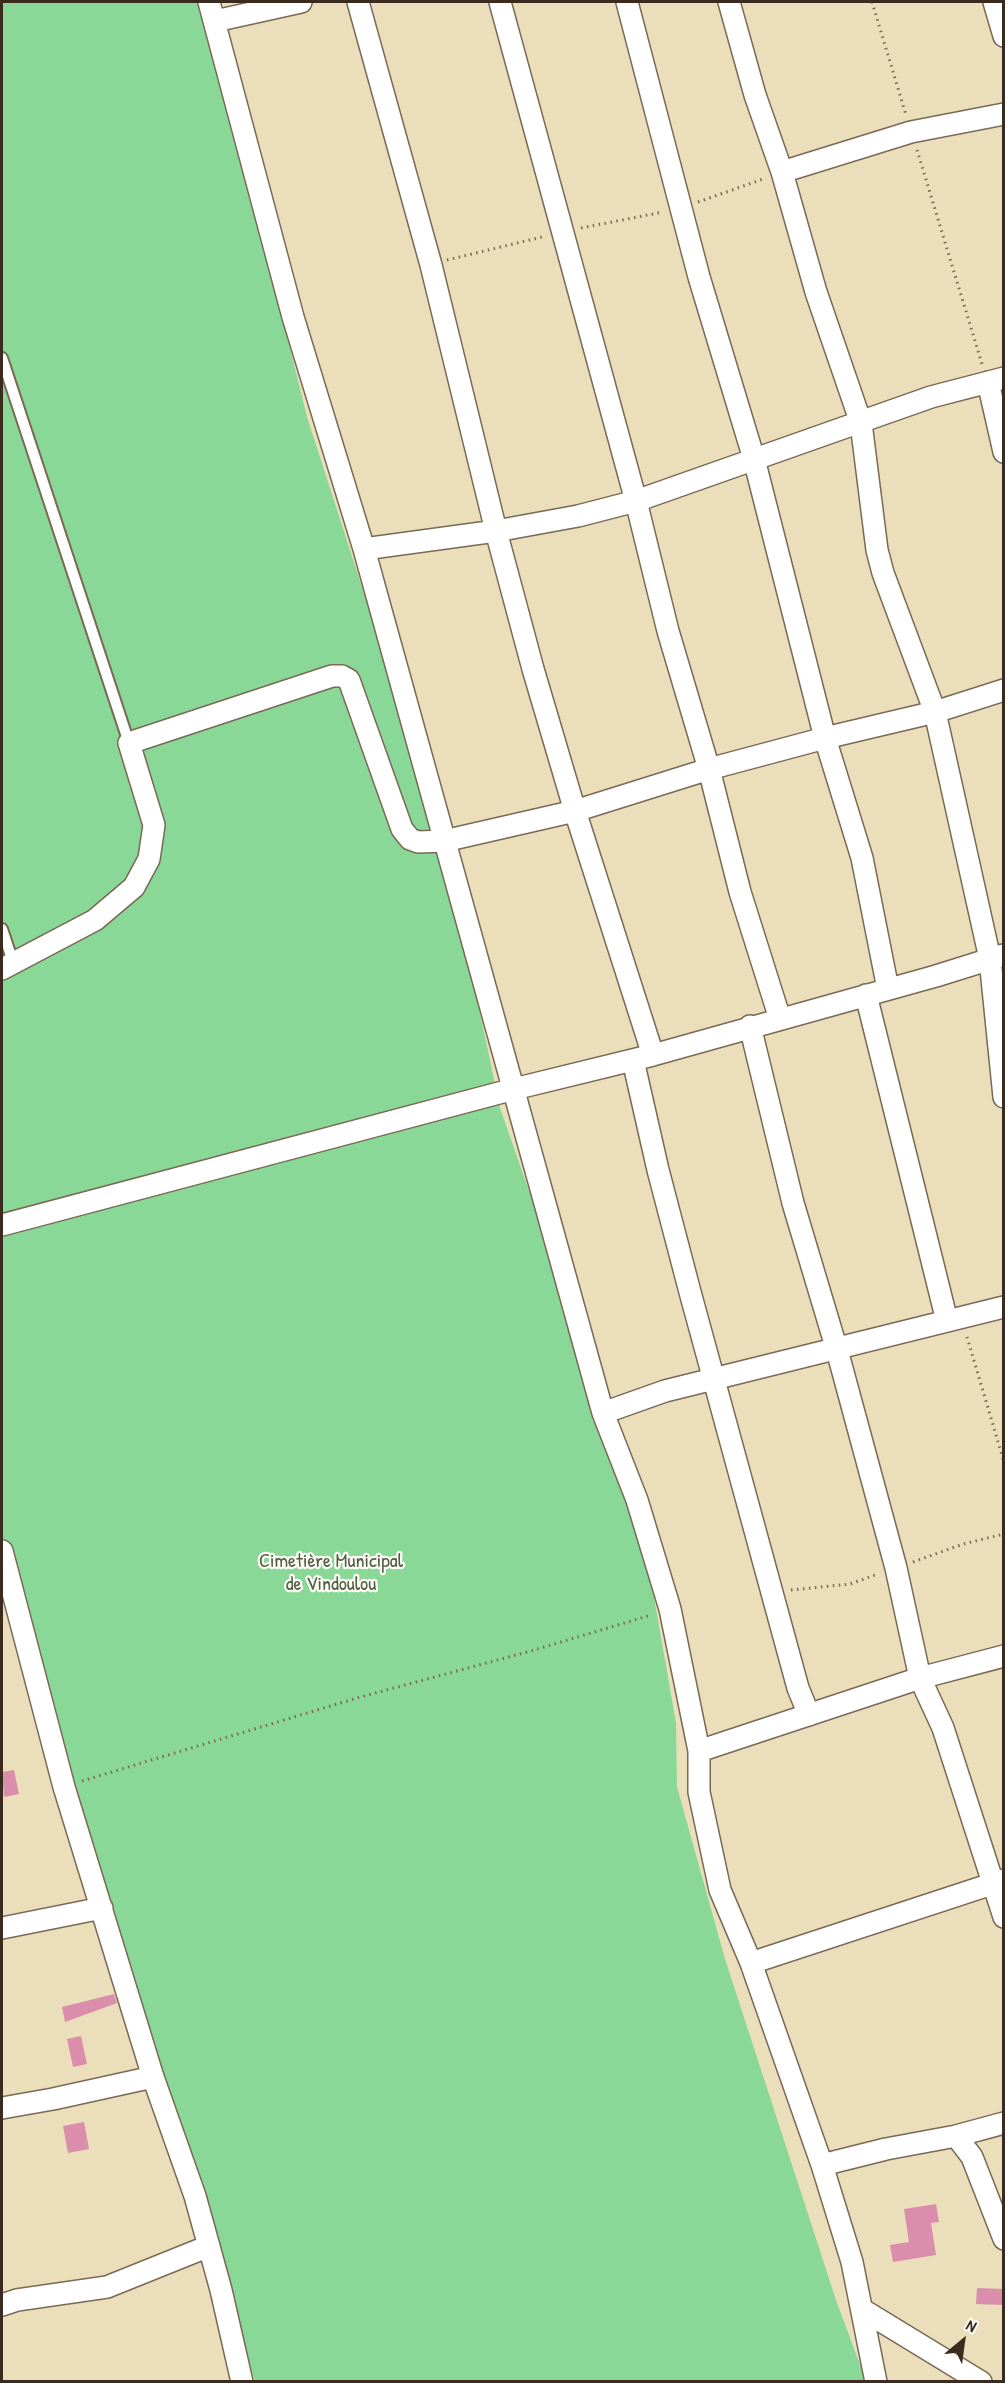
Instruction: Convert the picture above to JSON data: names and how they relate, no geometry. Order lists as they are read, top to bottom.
{
  "parks": ["Cimetière Municipal de Vindoulou"],
  "north": "top right"
}
